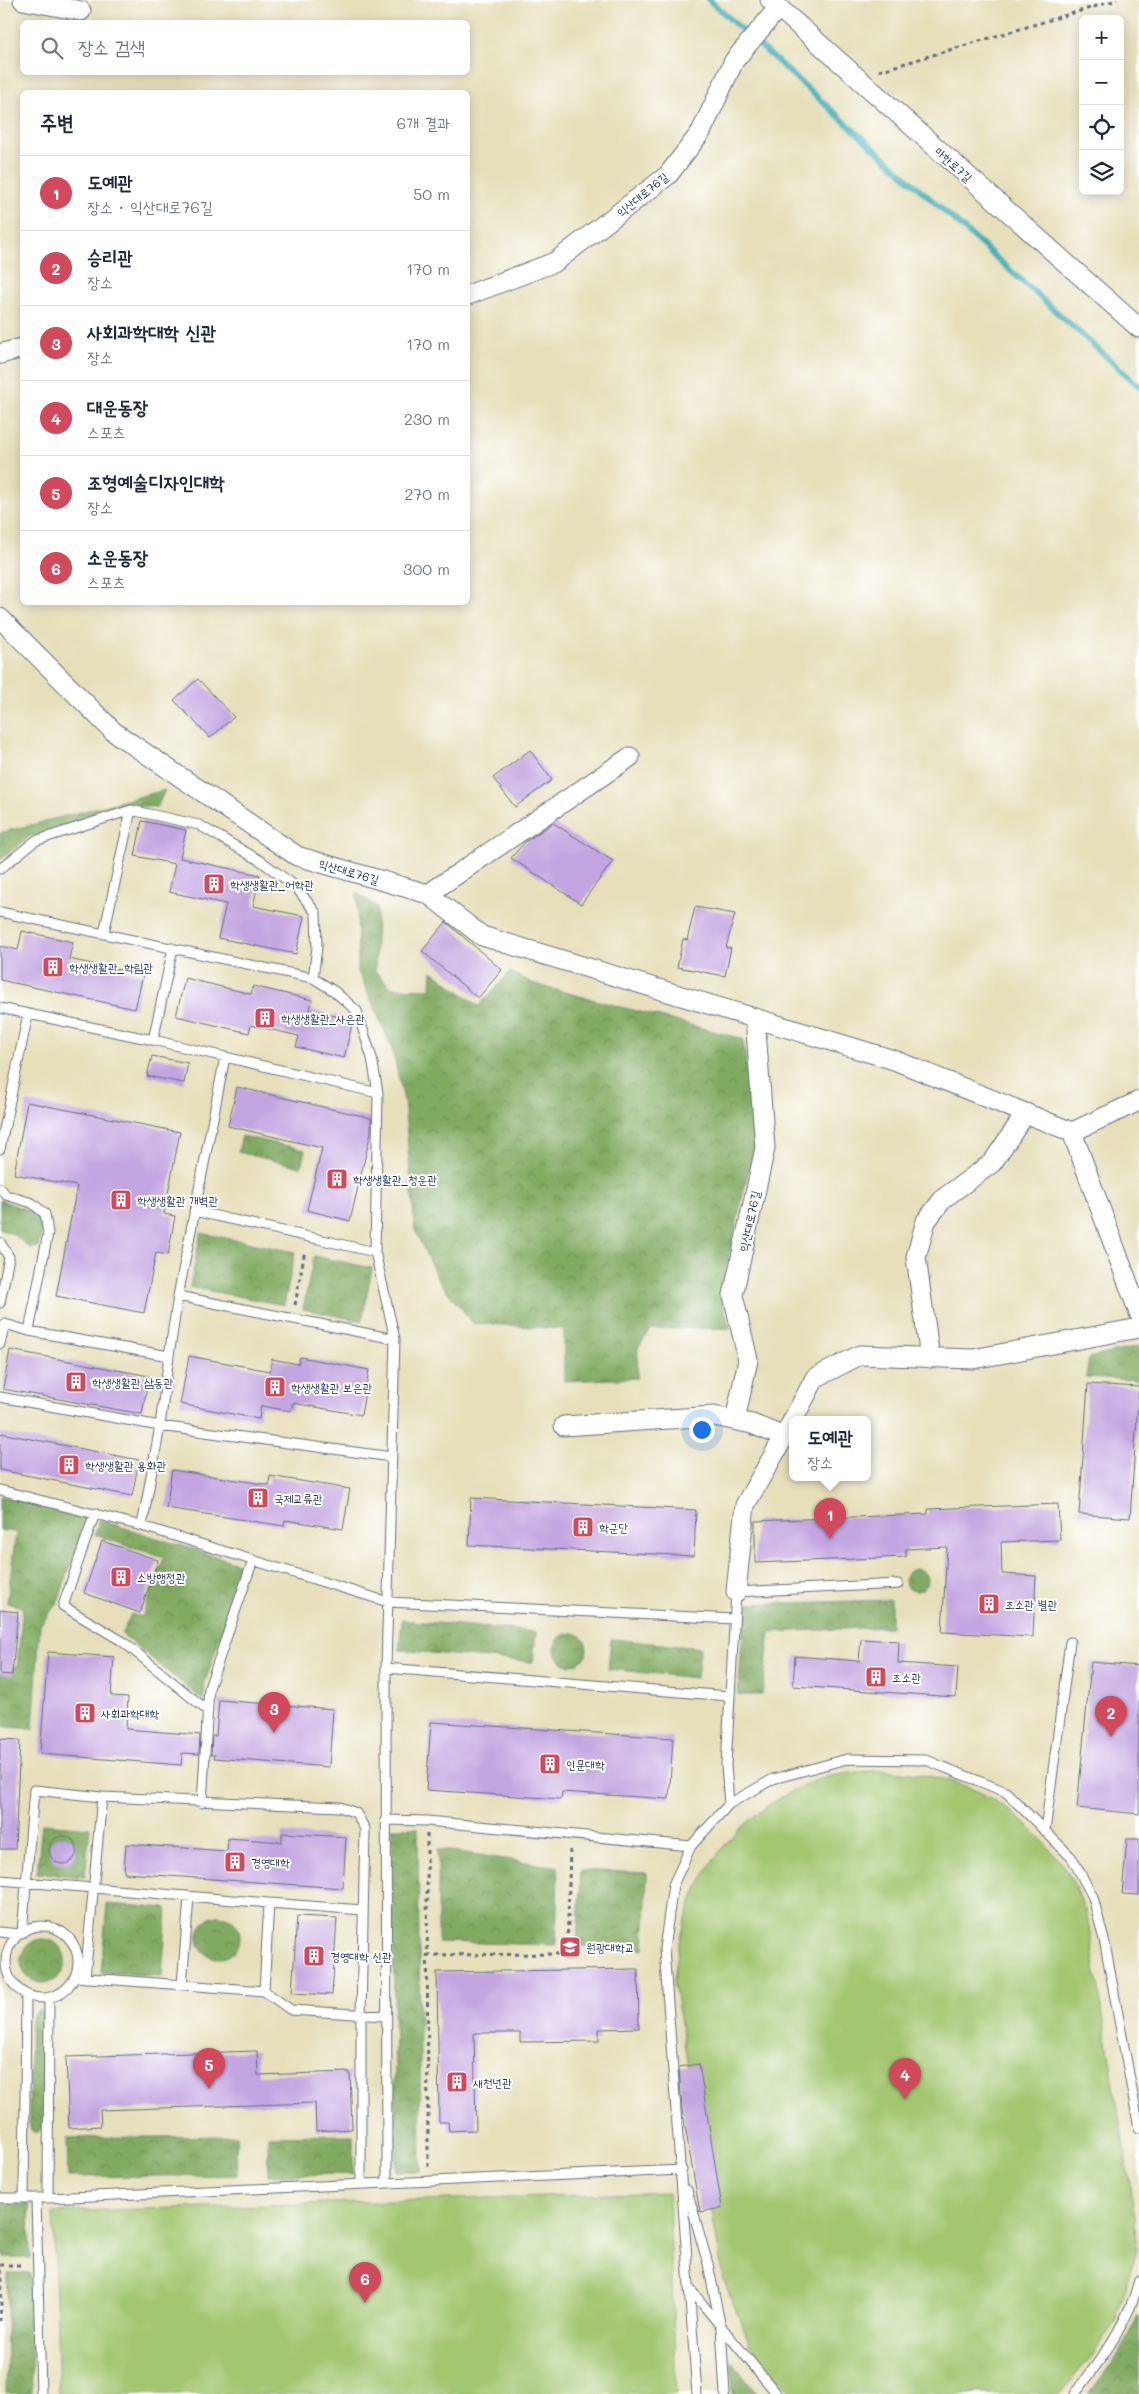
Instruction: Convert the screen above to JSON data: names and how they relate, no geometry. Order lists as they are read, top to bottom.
{
  "streets": {
    "street": ["마한로7길", "익산대로76길"]
  },
  "crossings": [
    ["마한로7길", "익산대로76길"]
  ],
  "places": {
    "building": [
      "학생생활관_어학관",
      "학생생활관_학림관",
      "학생생활관_사은관",
      "학생생활관_청운관",
      "학생생활관 개벽관",
      "학생생활관 삼동관",
      "학생생활관 보은관",
      "학생생활관 용화관",
      "국제교류관",
      "학군단",
      "소방행정관",
      "조소관 별관",
      "조소관",
      "사회과학대학",
      "인문대학",
      "경영대학",
      "경영대학 신관",
      "새천년관"
    ],
    "school or university": ["원광대학교"]
  },
  "page": {
    "map_buttons": ["+", "−"],
    "search": "장소 검색",
    "heading": ["주변", "6개 결과"],
    "list": [
      {
        "mark": "1",
        "name": "도예관",
        "note": "장소 · 익산대로76길",
        "value": "50 m"
      },
      {
        "mark": "2",
        "name": "승리관",
        "note": "장소",
        "value": "170 m"
      },
      {
        "mark": "3",
        "name": "사회과학대학 신관",
        "note": "장소",
        "value": "170 m"
      },
      {
        "mark": "4",
        "name": "대운동장",
        "note": "스포츠",
        "value": "230 m"
      },
      {
        "mark": "5",
        "name": "조형예술디자인대학",
        "note": "장소",
        "value": "270 m"
      },
      {
        "mark": "6",
        "name": "소운동장",
        "note": "스포츠",
        "value": "300 m"
      }
    ],
    "popup": ["도예관", "장소"],
    "pins": [
      "1",
      "3",
      "2",
      "5",
      "4",
      "6"
    ]
  }
}
